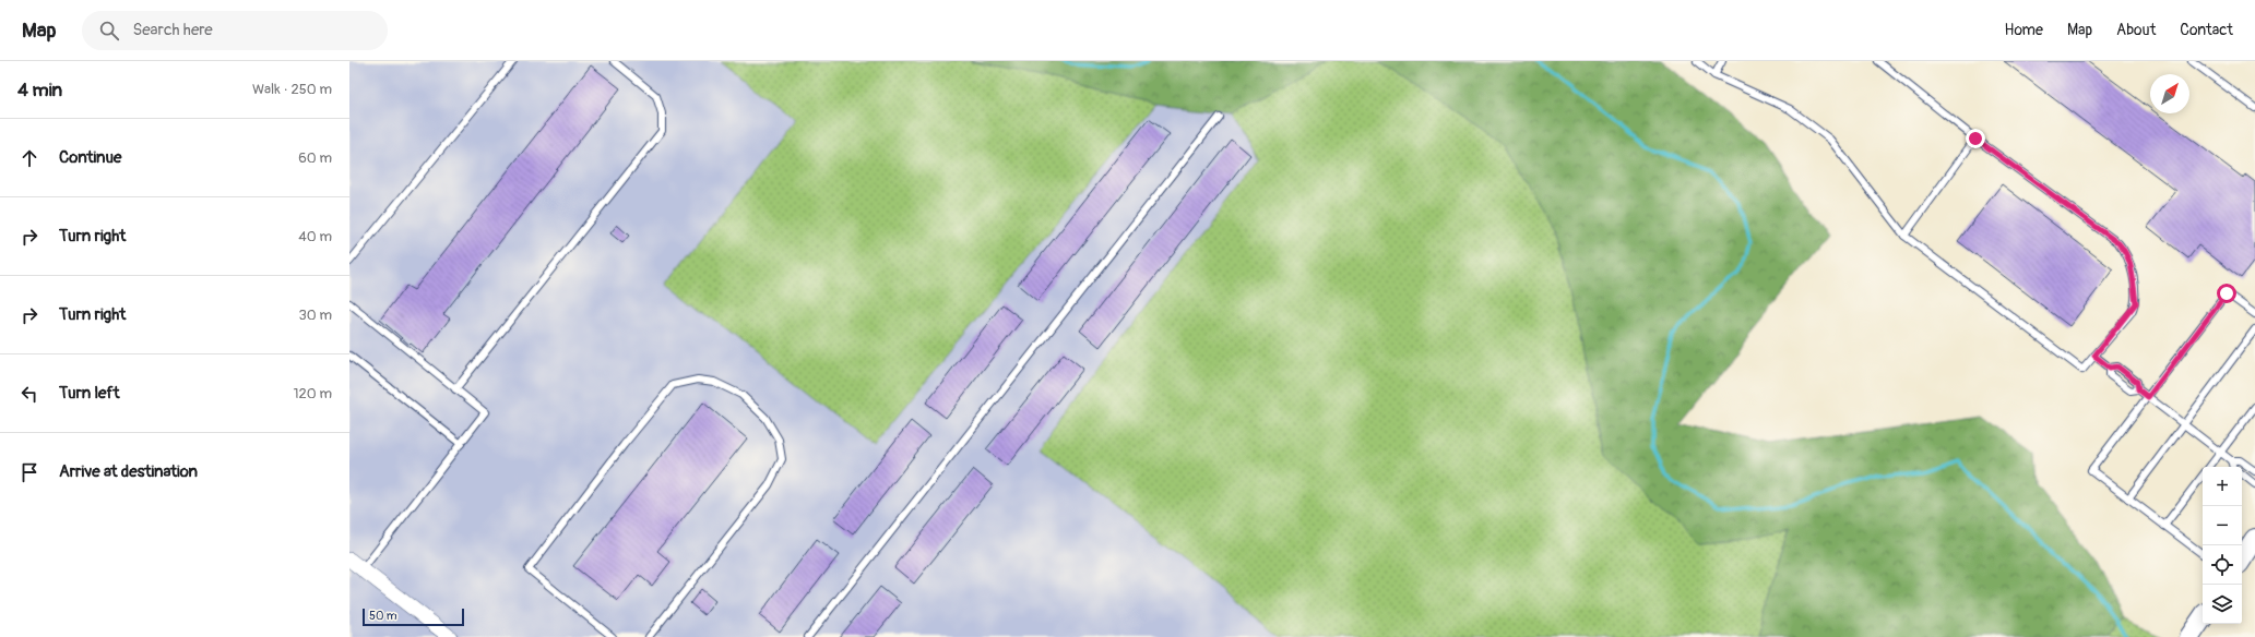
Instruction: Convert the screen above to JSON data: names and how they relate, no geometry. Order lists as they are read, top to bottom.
{
  "scale_bar": "50 m",
  "north": "top right",
  "page": {
    "header": "Map",
    "search": "Search here",
    "nav": [
      "Home",
      "Map",
      "About",
      "Contact"
    ],
    "heading": ["4 min", "Walk · 250 m"],
    "list": [
      ["Continue", "60 m"],
      ["Turn right", "40 m"],
      ["Turn right", "30 m"],
      ["Turn left", "120 m"],
      "Arrive at destination"
    ],
    "map_buttons": ["+", "−"],
    "scale": "50 m"
  }
}
